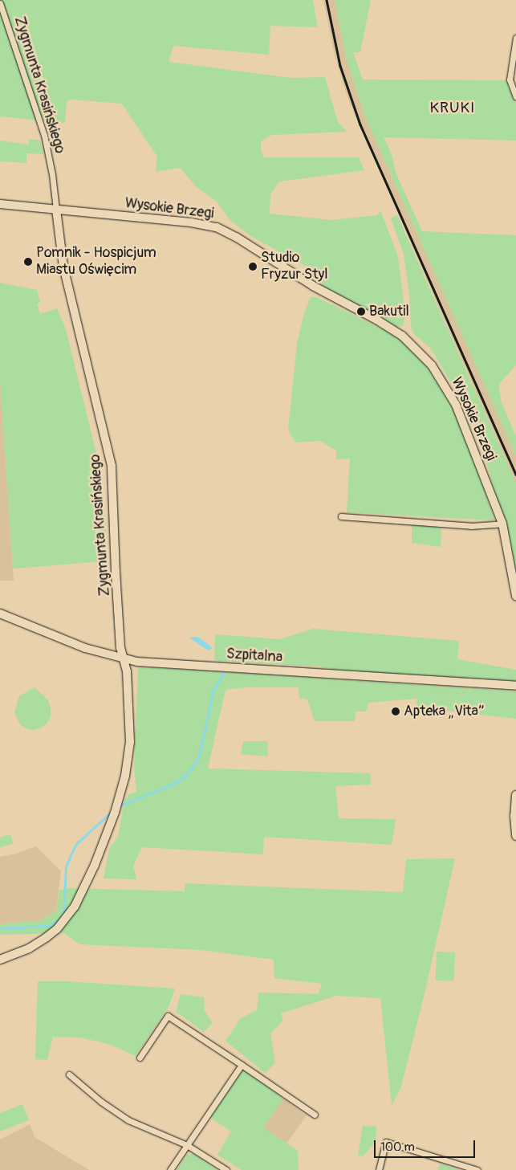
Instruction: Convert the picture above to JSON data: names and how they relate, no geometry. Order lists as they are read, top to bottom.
{
  "streets": {
    "street": ["Zygmunta Krasińskiego", "Wysokie Brzegi", "Szpitalna"]
  },
  "crossings": [
    ["Zygmunta Krasińskiego", "Wysokie Brzegi"],
    ["Zygmunta Krasińskiego", "Szpitalna"]
  ],
  "districts": ["KRUKI"],
  "places": [
    "Pomnik - Hospicjum Miastu Oświęcim",
    "Studio Fryzur Styl",
    "Bakutil",
    "Apteka „Vita”"
  ],
  "scale_bar": "100 m"
}
